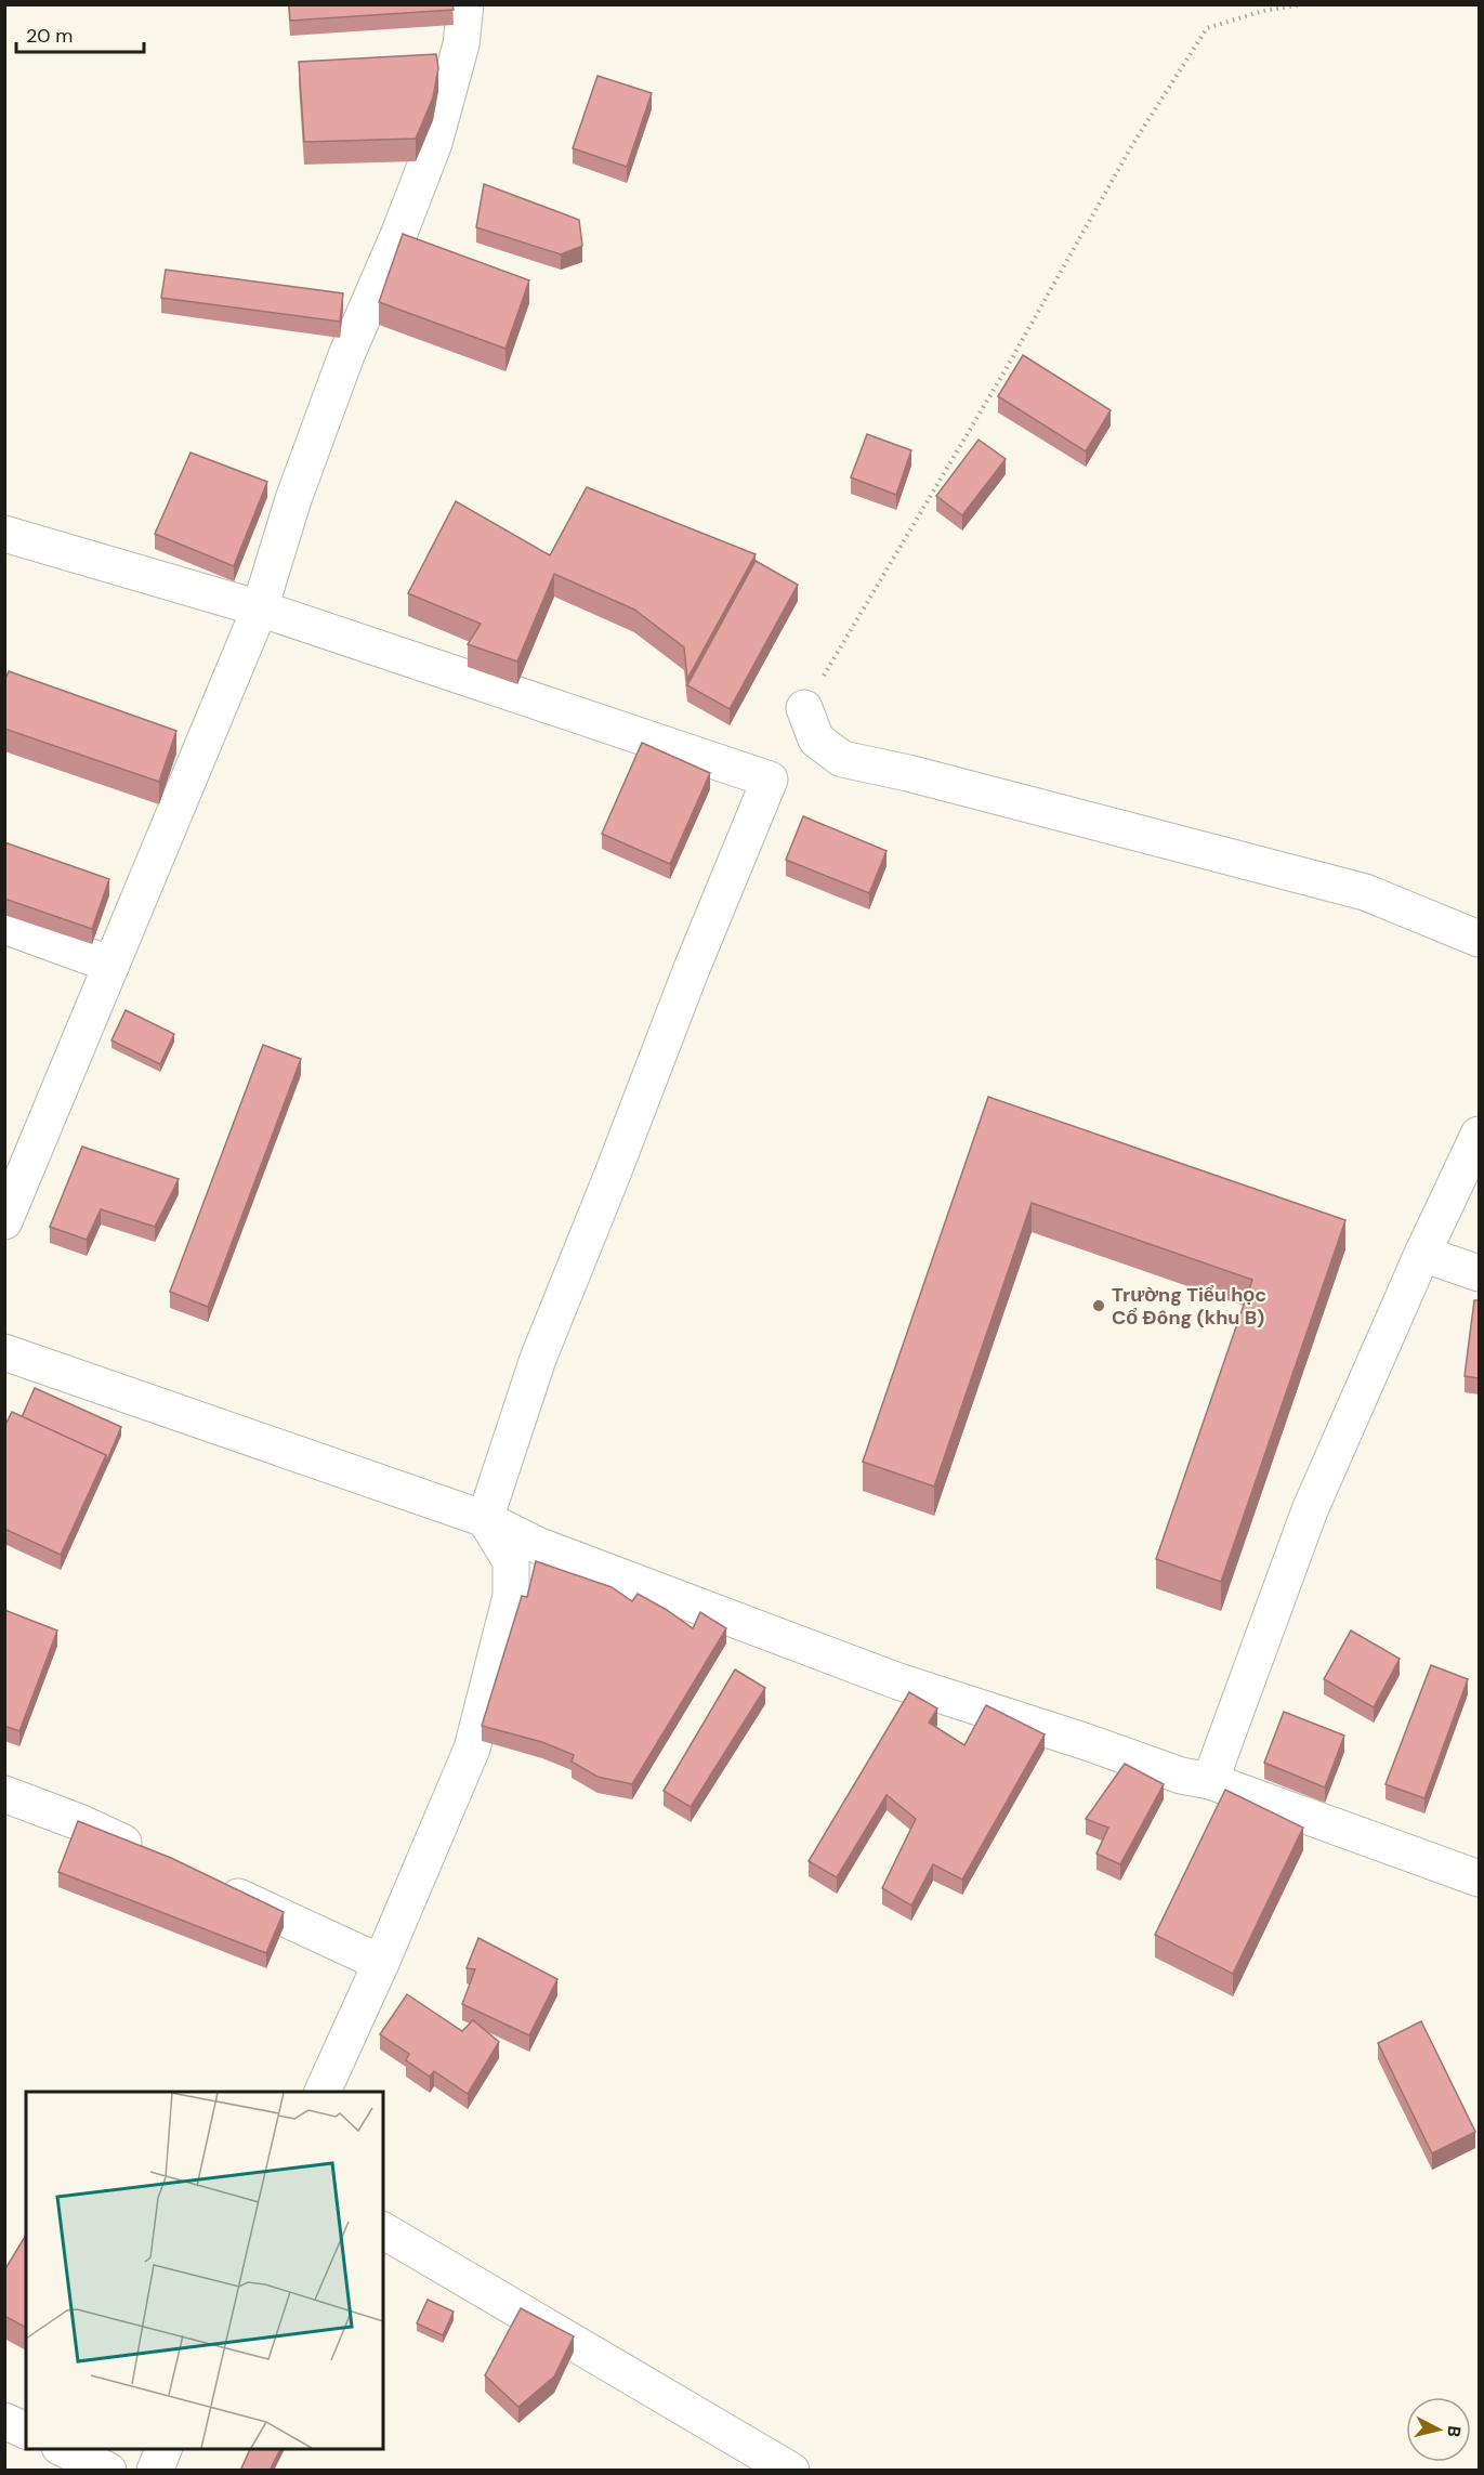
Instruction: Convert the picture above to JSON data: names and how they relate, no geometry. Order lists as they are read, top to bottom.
{
  "places": ["Trường Tiểu học Cổ Đông (khu B)"],
  "scale_bar": "20 m",
  "north": "right"
}
